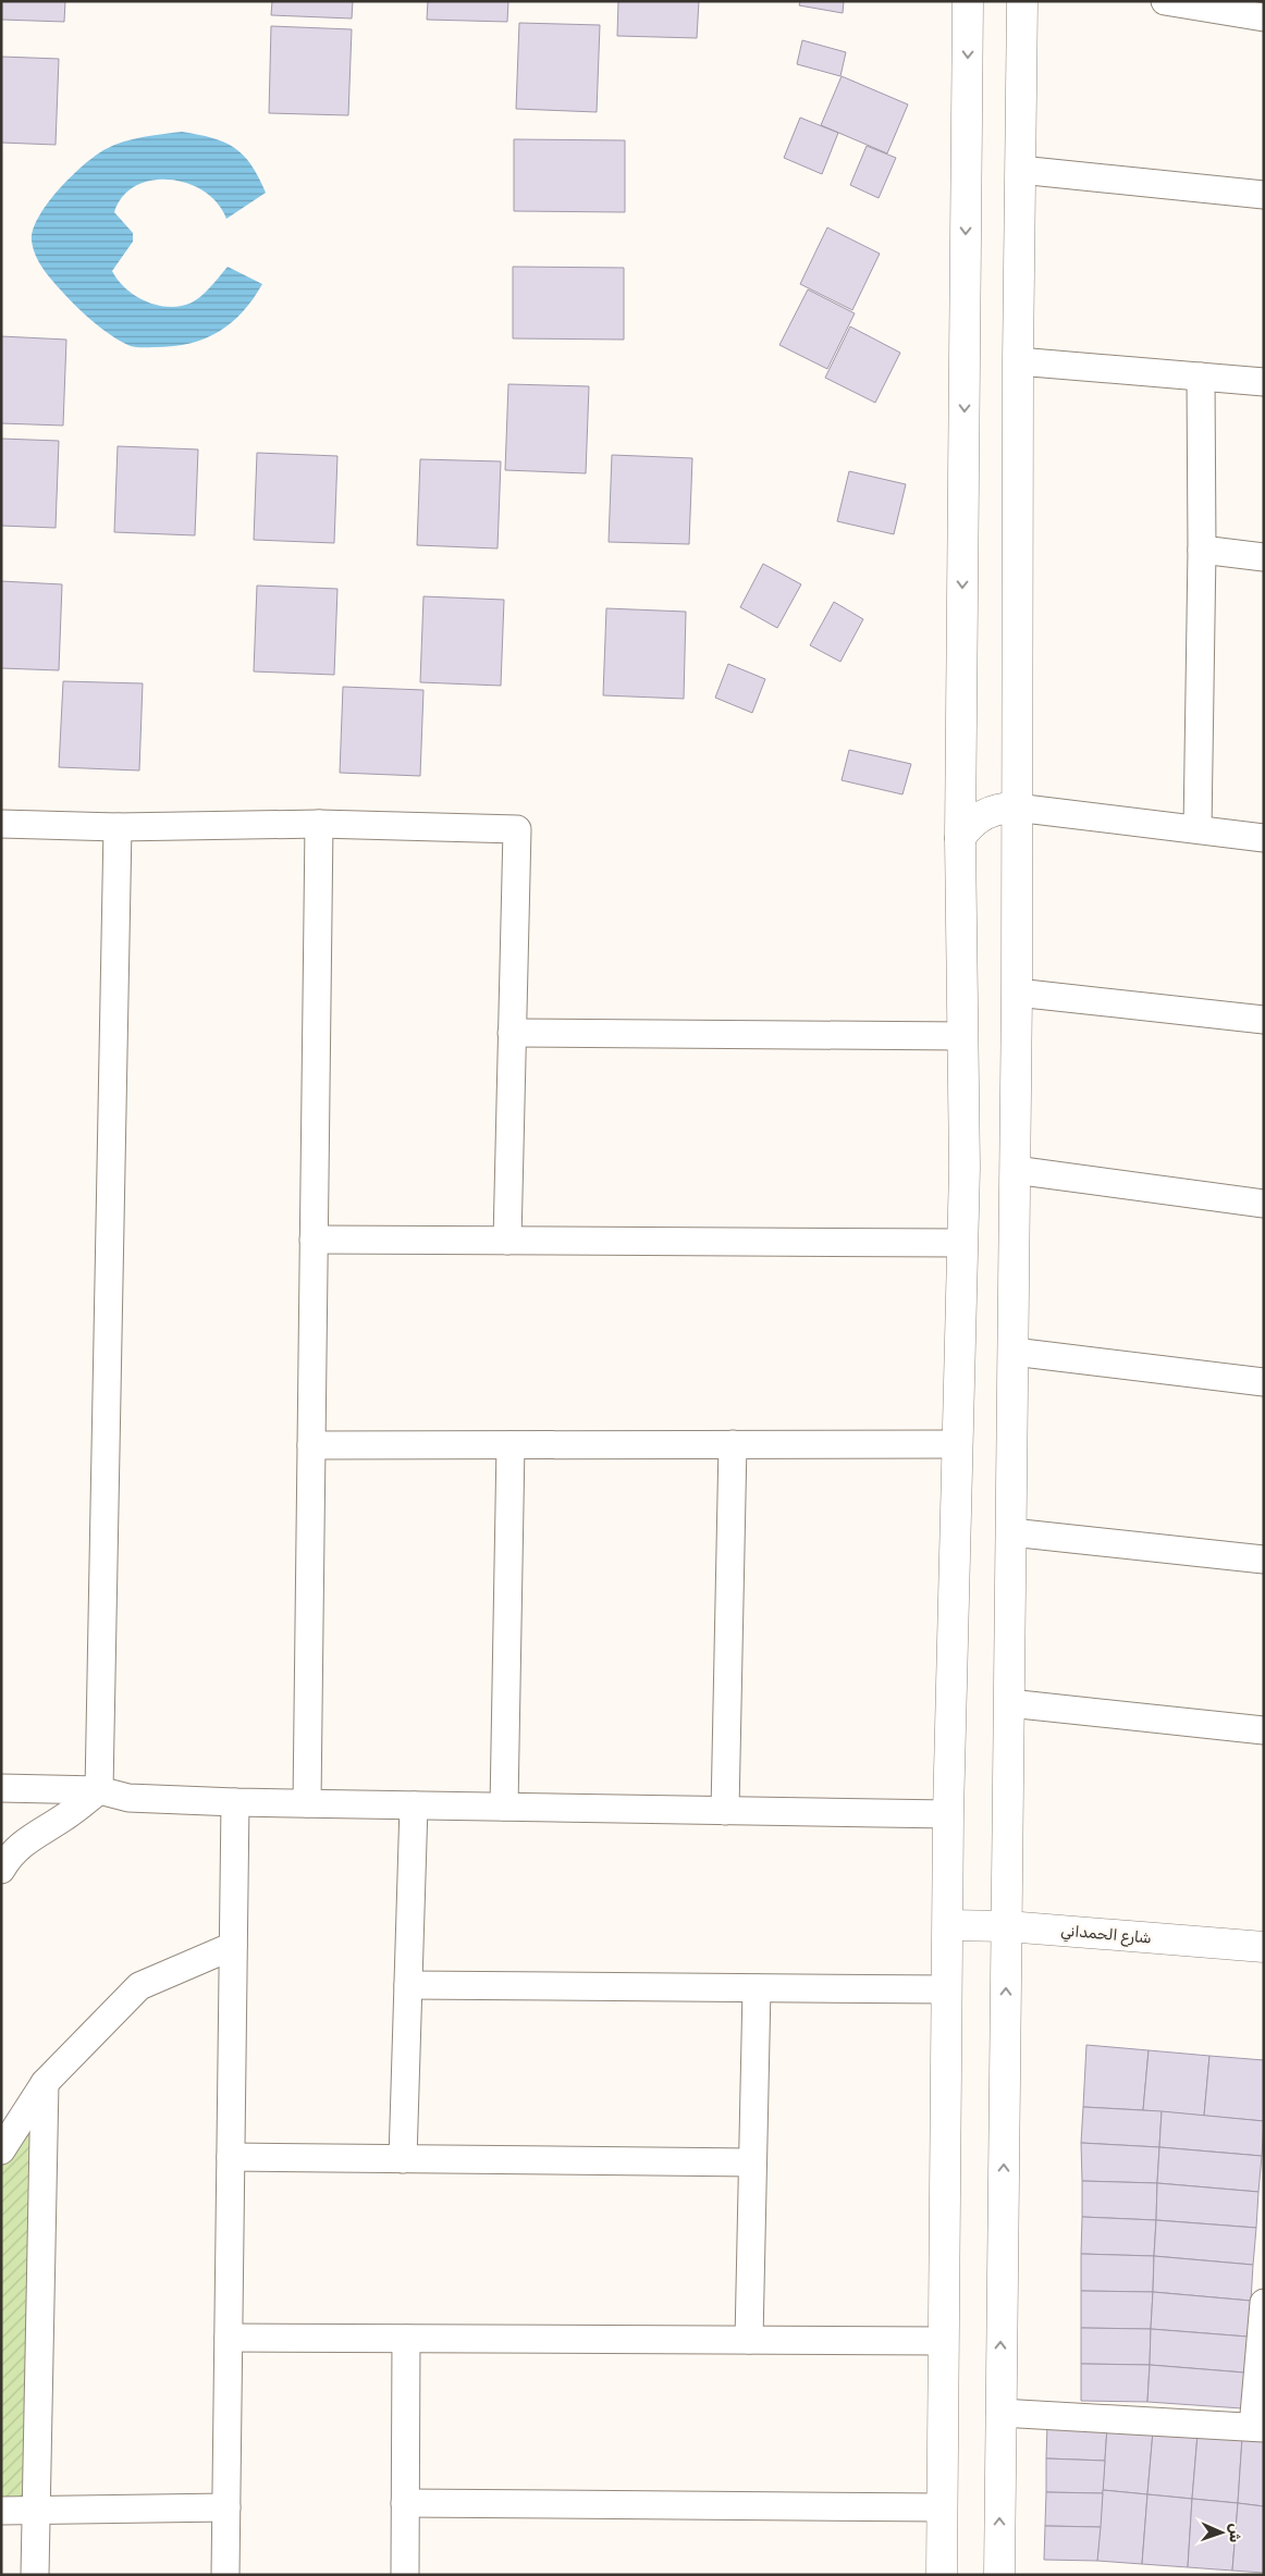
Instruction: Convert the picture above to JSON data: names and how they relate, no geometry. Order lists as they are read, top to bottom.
{
  "streets": {
    "street": ["شارع الحمداني"]
  },
  "north": "right"
}
